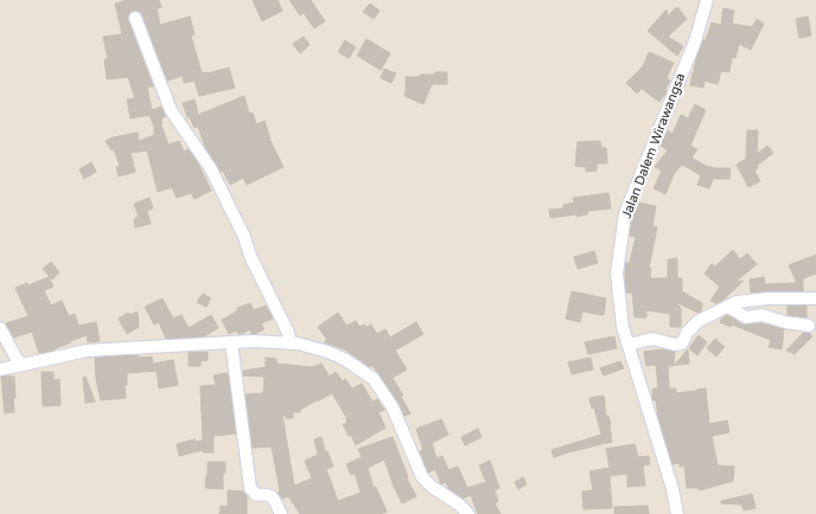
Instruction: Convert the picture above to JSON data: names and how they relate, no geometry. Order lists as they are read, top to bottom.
{
  "streets": {
    "street": ["Jalan Dalem Wirawangsa"]
  }
}
